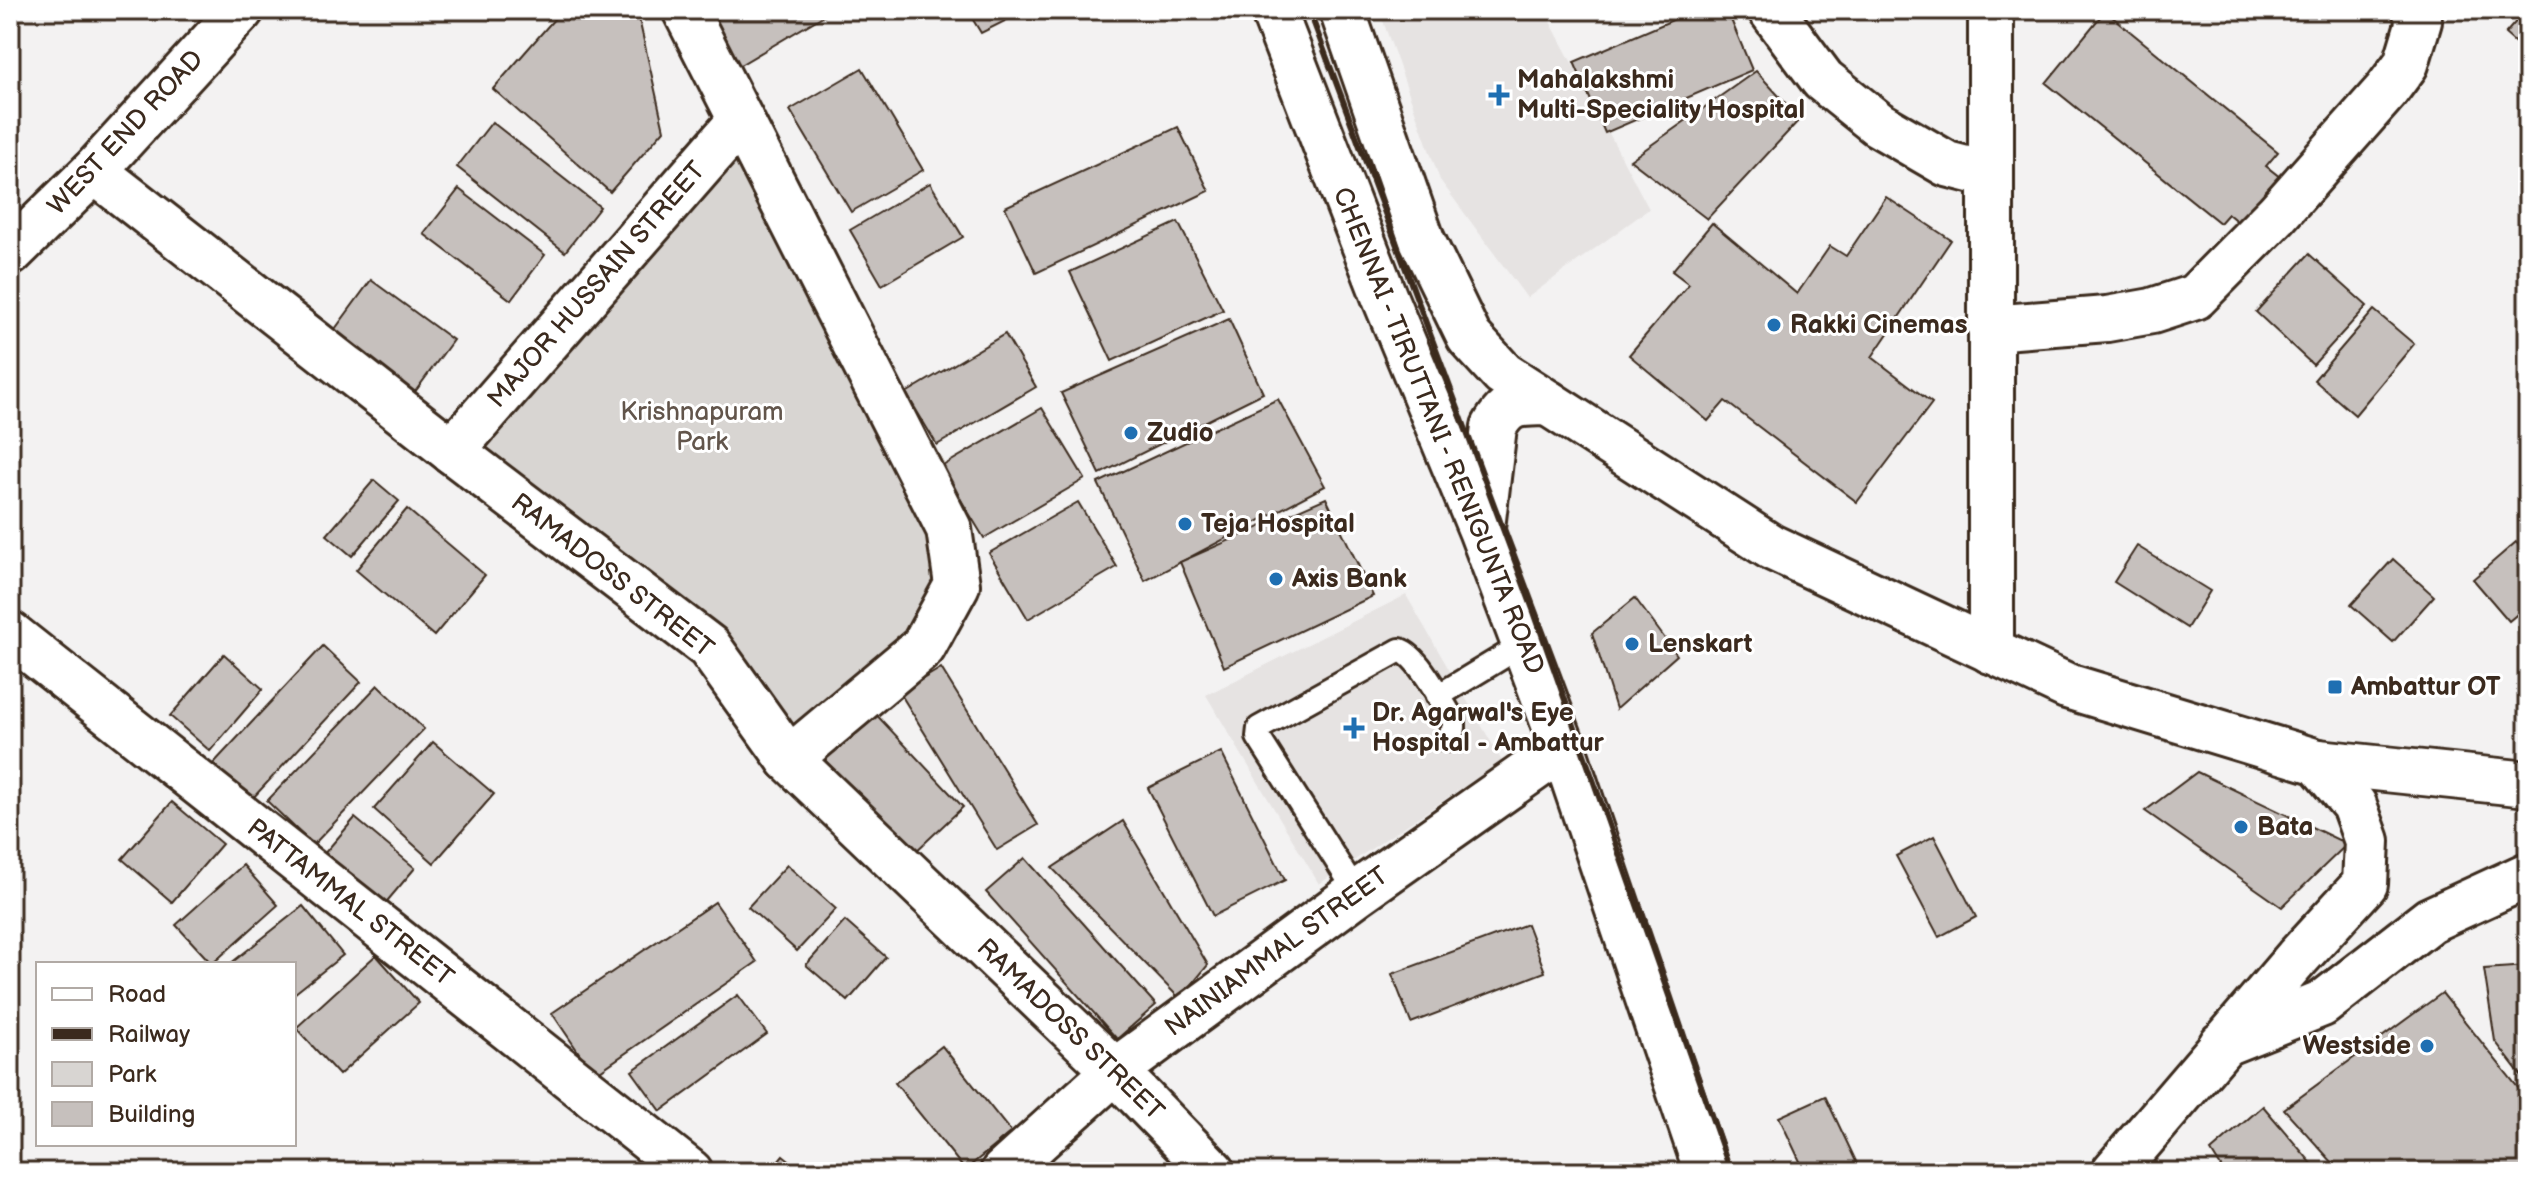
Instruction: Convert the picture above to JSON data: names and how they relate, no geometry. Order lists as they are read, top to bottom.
{
  "streets": {
    "main road": [
      "WEST END ROAD",
      "MAJOR HUSSAIN STREET",
      "CHENNAI - TIRUTTANI - RENIGUNTA ROAD",
      "RAMADOSS STREET",
      "PATTAMMAL STREET",
      "NAINIAMMAL STREET"
    ]
  },
  "crossings": [
    ["WEST END ROAD", "RAMADOSS STREET"],
    ["MAJOR HUSSAIN STREET", "RAMADOSS STREET"],
    ["CHENNAI - TIRUTTANI - RENIGUNTA ROAD", "NAINIAMMAL STREET"],
    ["RAMADOSS STREET", "NAINIAMMAL STREET"]
  ],
  "parks": ["Krishnapuram Park"],
  "places": {
    "health": ["Mahalakshmi Multi-Speciality Hospital", "Dr. Agarwal's Eye Hospital - Ambattur"],
    "other": [
      "Rakki Cinemas",
      "Zudio",
      "Teja Hospital",
      "Axis Bank",
      "Lenskart",
      "Bata",
      "Westside"
    ],
    "transit": ["Ambattur OT"]
  },
  "legend": [
    "Road",
    "Railway",
    "Park",
    "Building"
  ]
}
